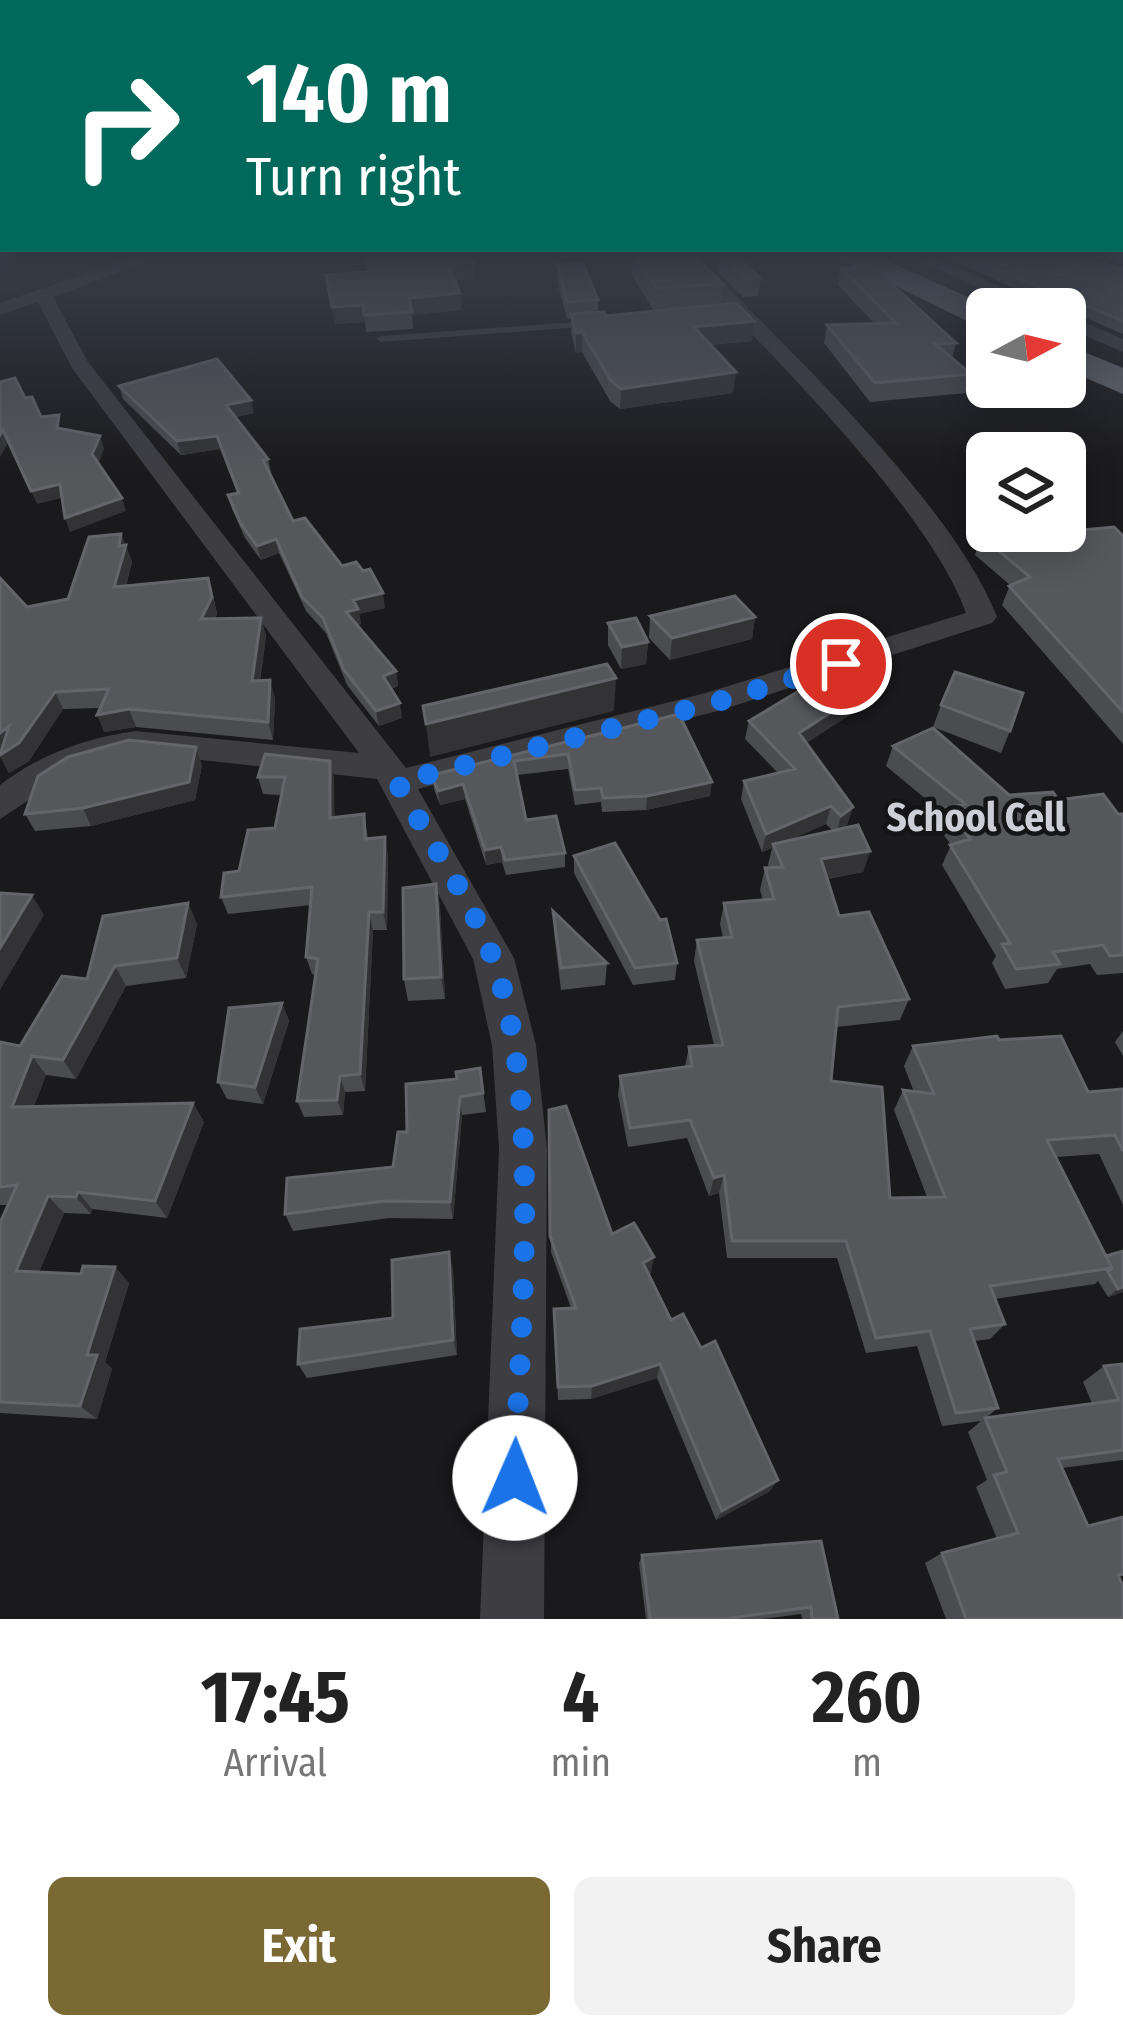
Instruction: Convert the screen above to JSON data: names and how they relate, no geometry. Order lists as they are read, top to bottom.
{
  "districts": ["School Cell"],
  "north": "right",
  "page": {
    "turn": ["140 m", "Turn right"],
    "eta": [
      "17:45",
      "Arrival",
      "4",
      "min",
      "260",
      "m"
    ],
    "buttons": ["Exit", "Share"]
  }
}
